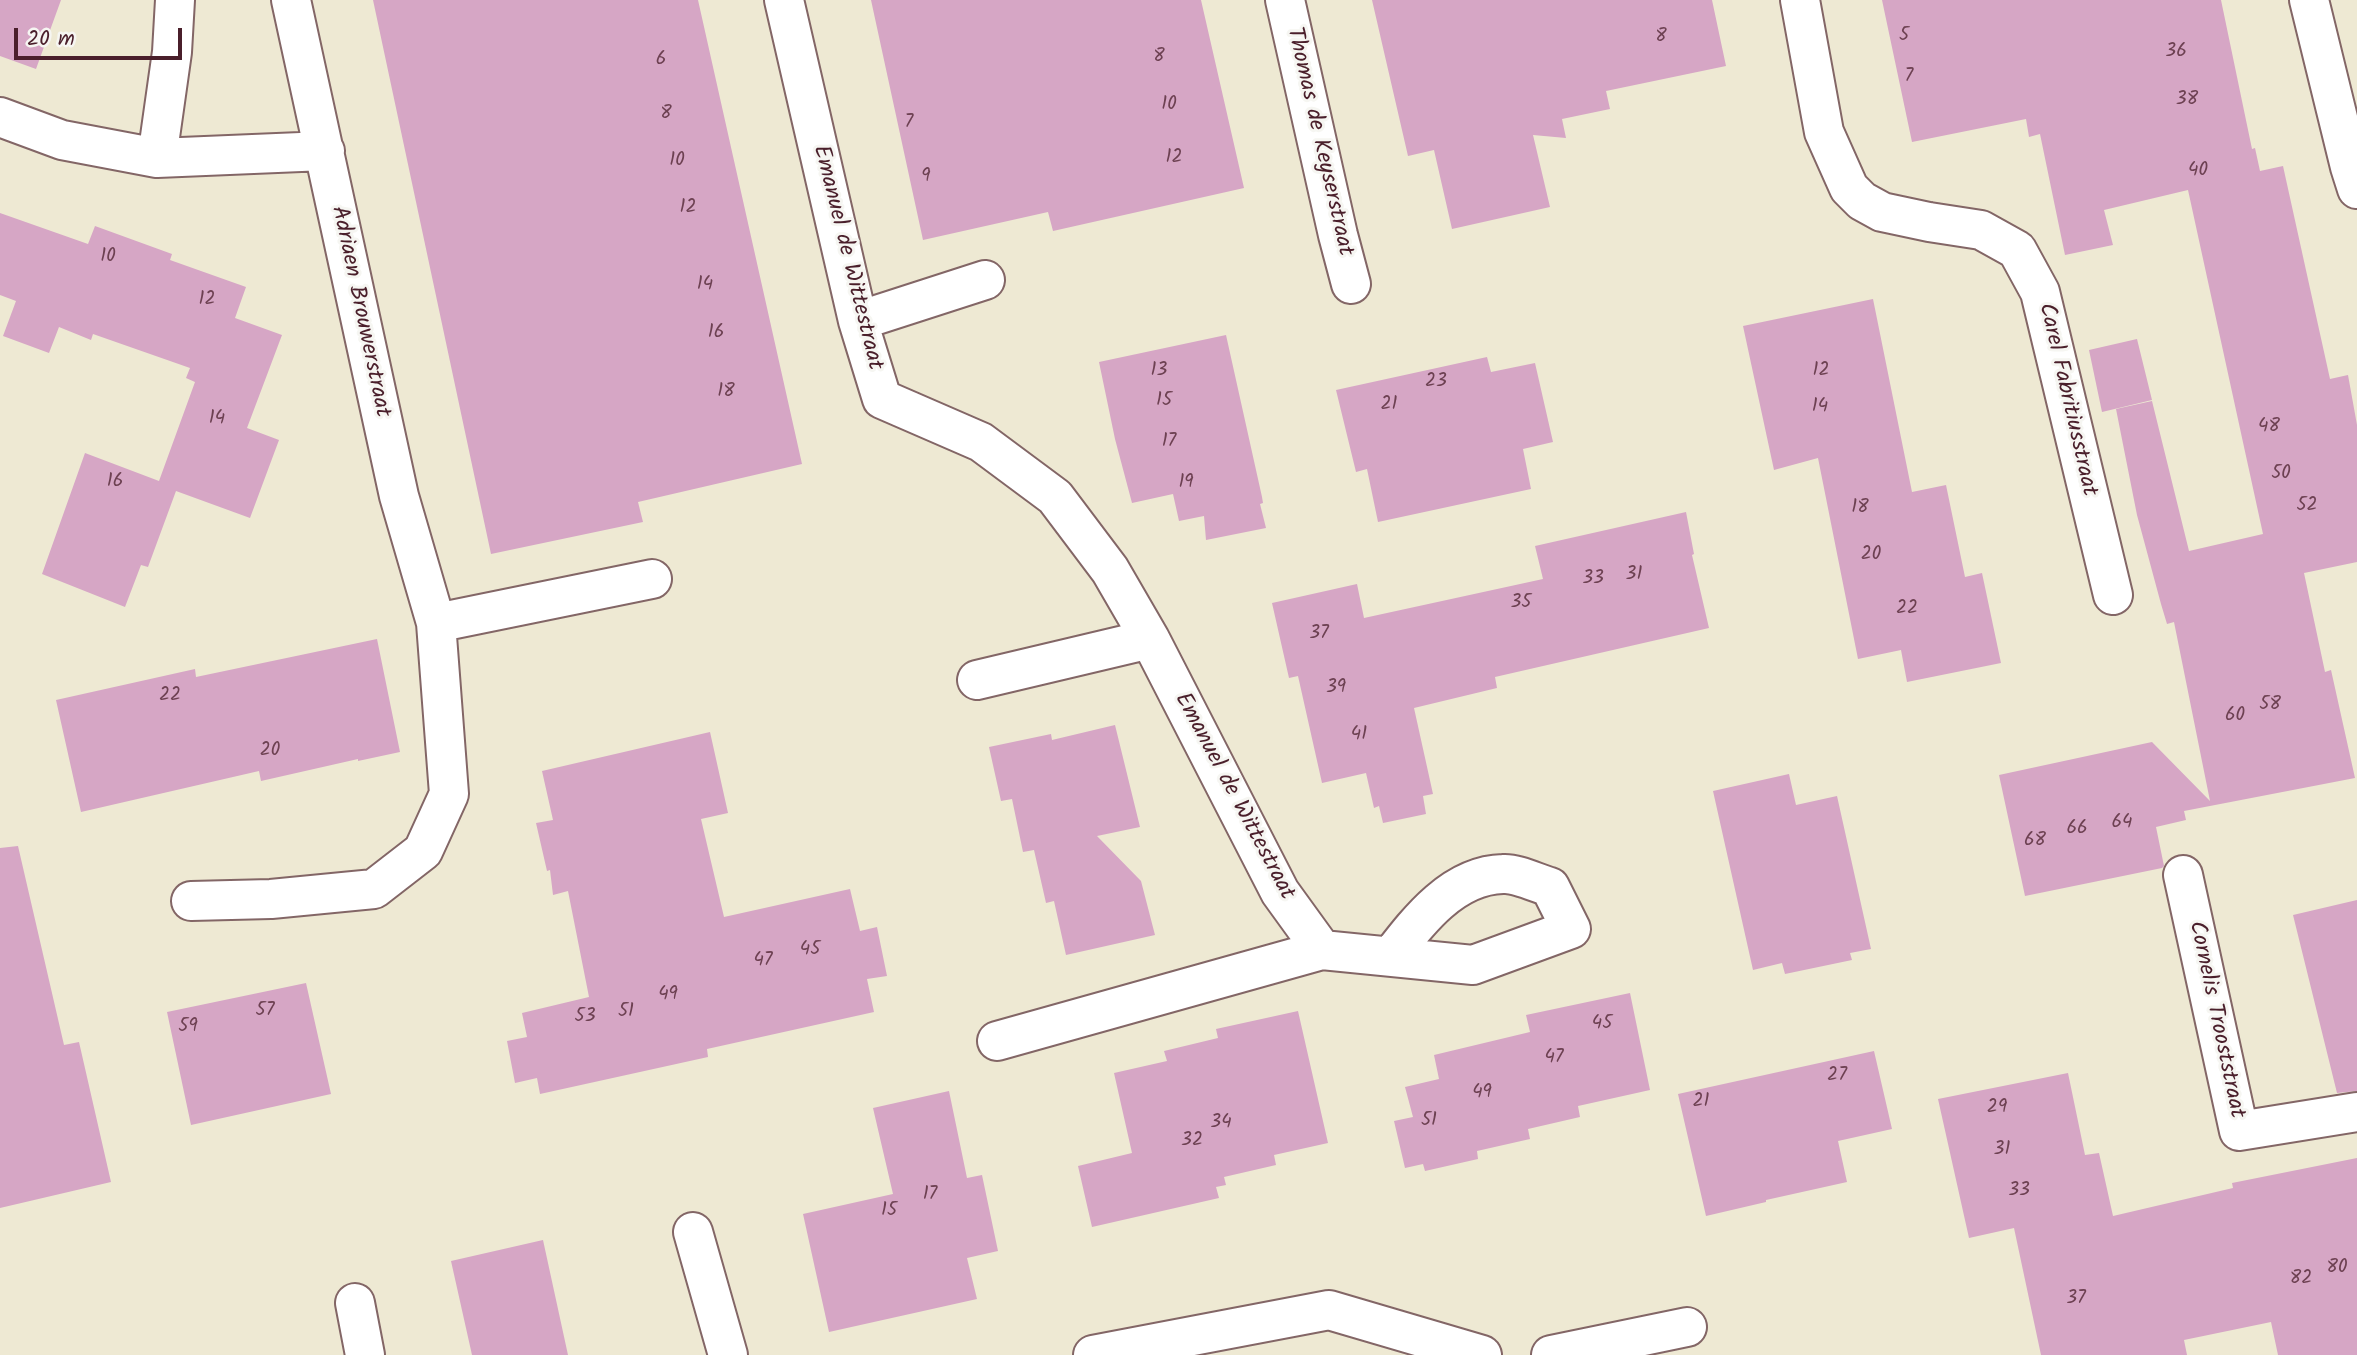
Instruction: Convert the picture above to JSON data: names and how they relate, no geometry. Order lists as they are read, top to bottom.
{
  "streets": {
    "street": [
      "Thomas de Keyserstraat",
      "Emanuel de Wittestraat",
      "Adriaen Brouwerstraat",
      "Carel Fabritiusstraat",
      "Cornelis Trooststraat"
    ]
  },
  "house_numbers": [
    "5",
    "8",
    "36",
    "8",
    "6",
    "7",
    "38",
    "10",
    "8",
    "7",
    "12",
    "10",
    "40",
    "9",
    "12",
    "10",
    "14",
    "12",
    "16",
    "13",
    "12",
    "23",
    "18",
    "15",
    "21",
    "14",
    "14",
    "48",
    "17",
    "50",
    "16",
    "19",
    "52",
    "18",
    "20",
    "31",
    "33",
    "35",
    "22",
    "37",
    "39",
    "22",
    "58",
    "60",
    "41",
    "20",
    "64",
    "66",
    "68",
    "45",
    "47",
    "49",
    "57",
    "51",
    "53",
    "45",
    "59",
    "47",
    "27",
    "49",
    "21",
    "29",
    "51",
    "34",
    "32",
    "31",
    "33",
    "17",
    "15",
    "80",
    "82",
    "37"
  ],
  "scale_bar": "20 m"
}
